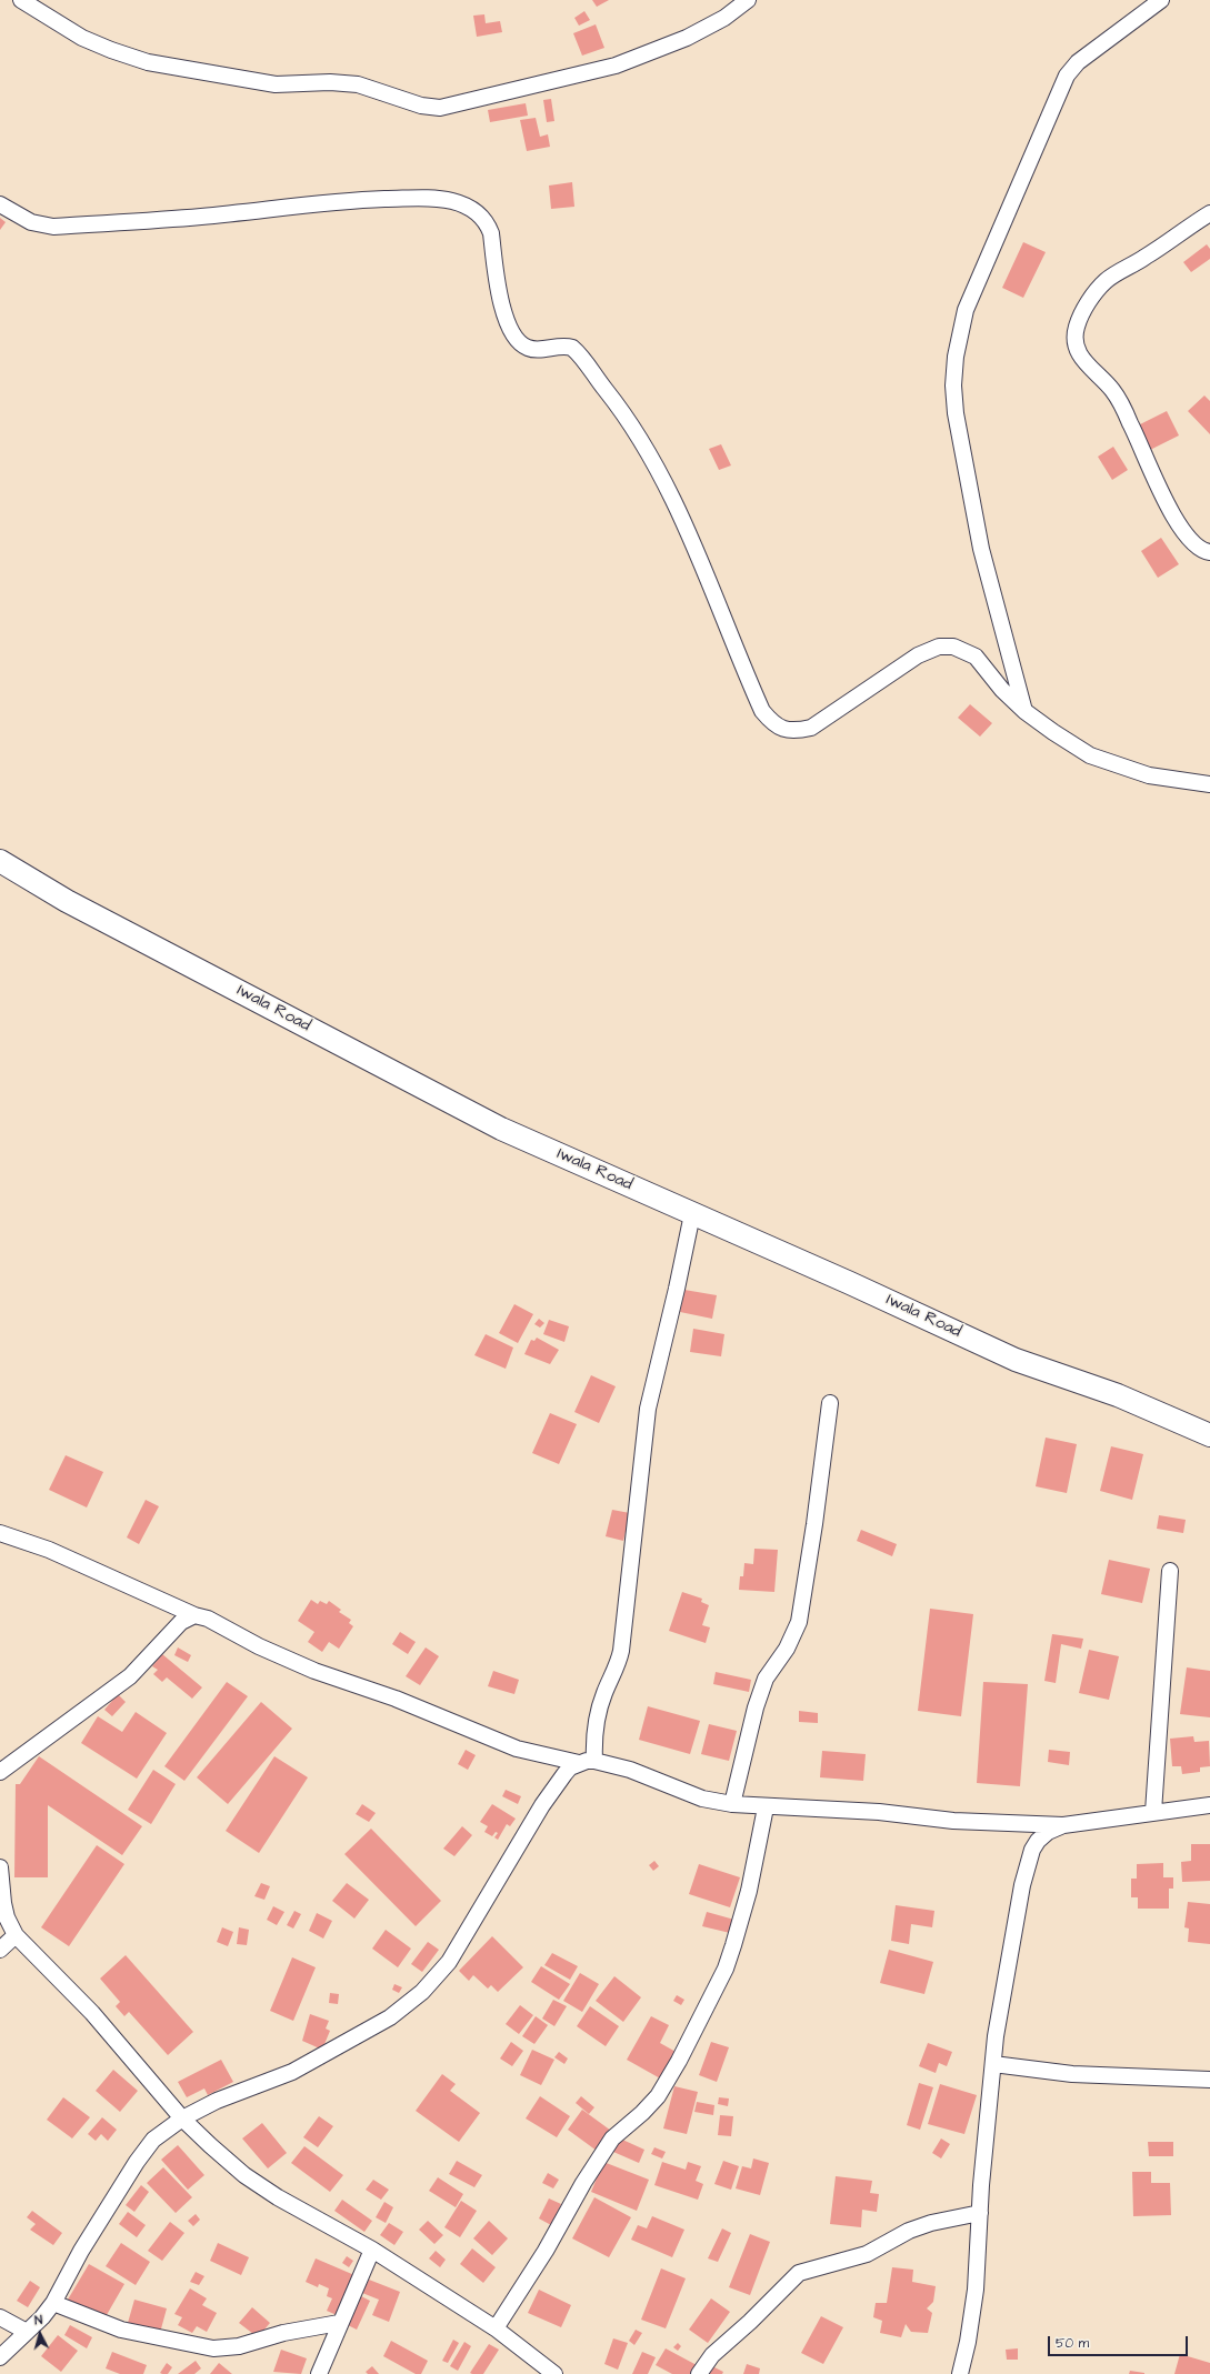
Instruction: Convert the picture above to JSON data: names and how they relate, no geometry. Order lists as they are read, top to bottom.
{
  "streets": {
    "street": ["Iwala Road"]
  },
  "scale_bar": "50 m",
  "north": "top"
}
